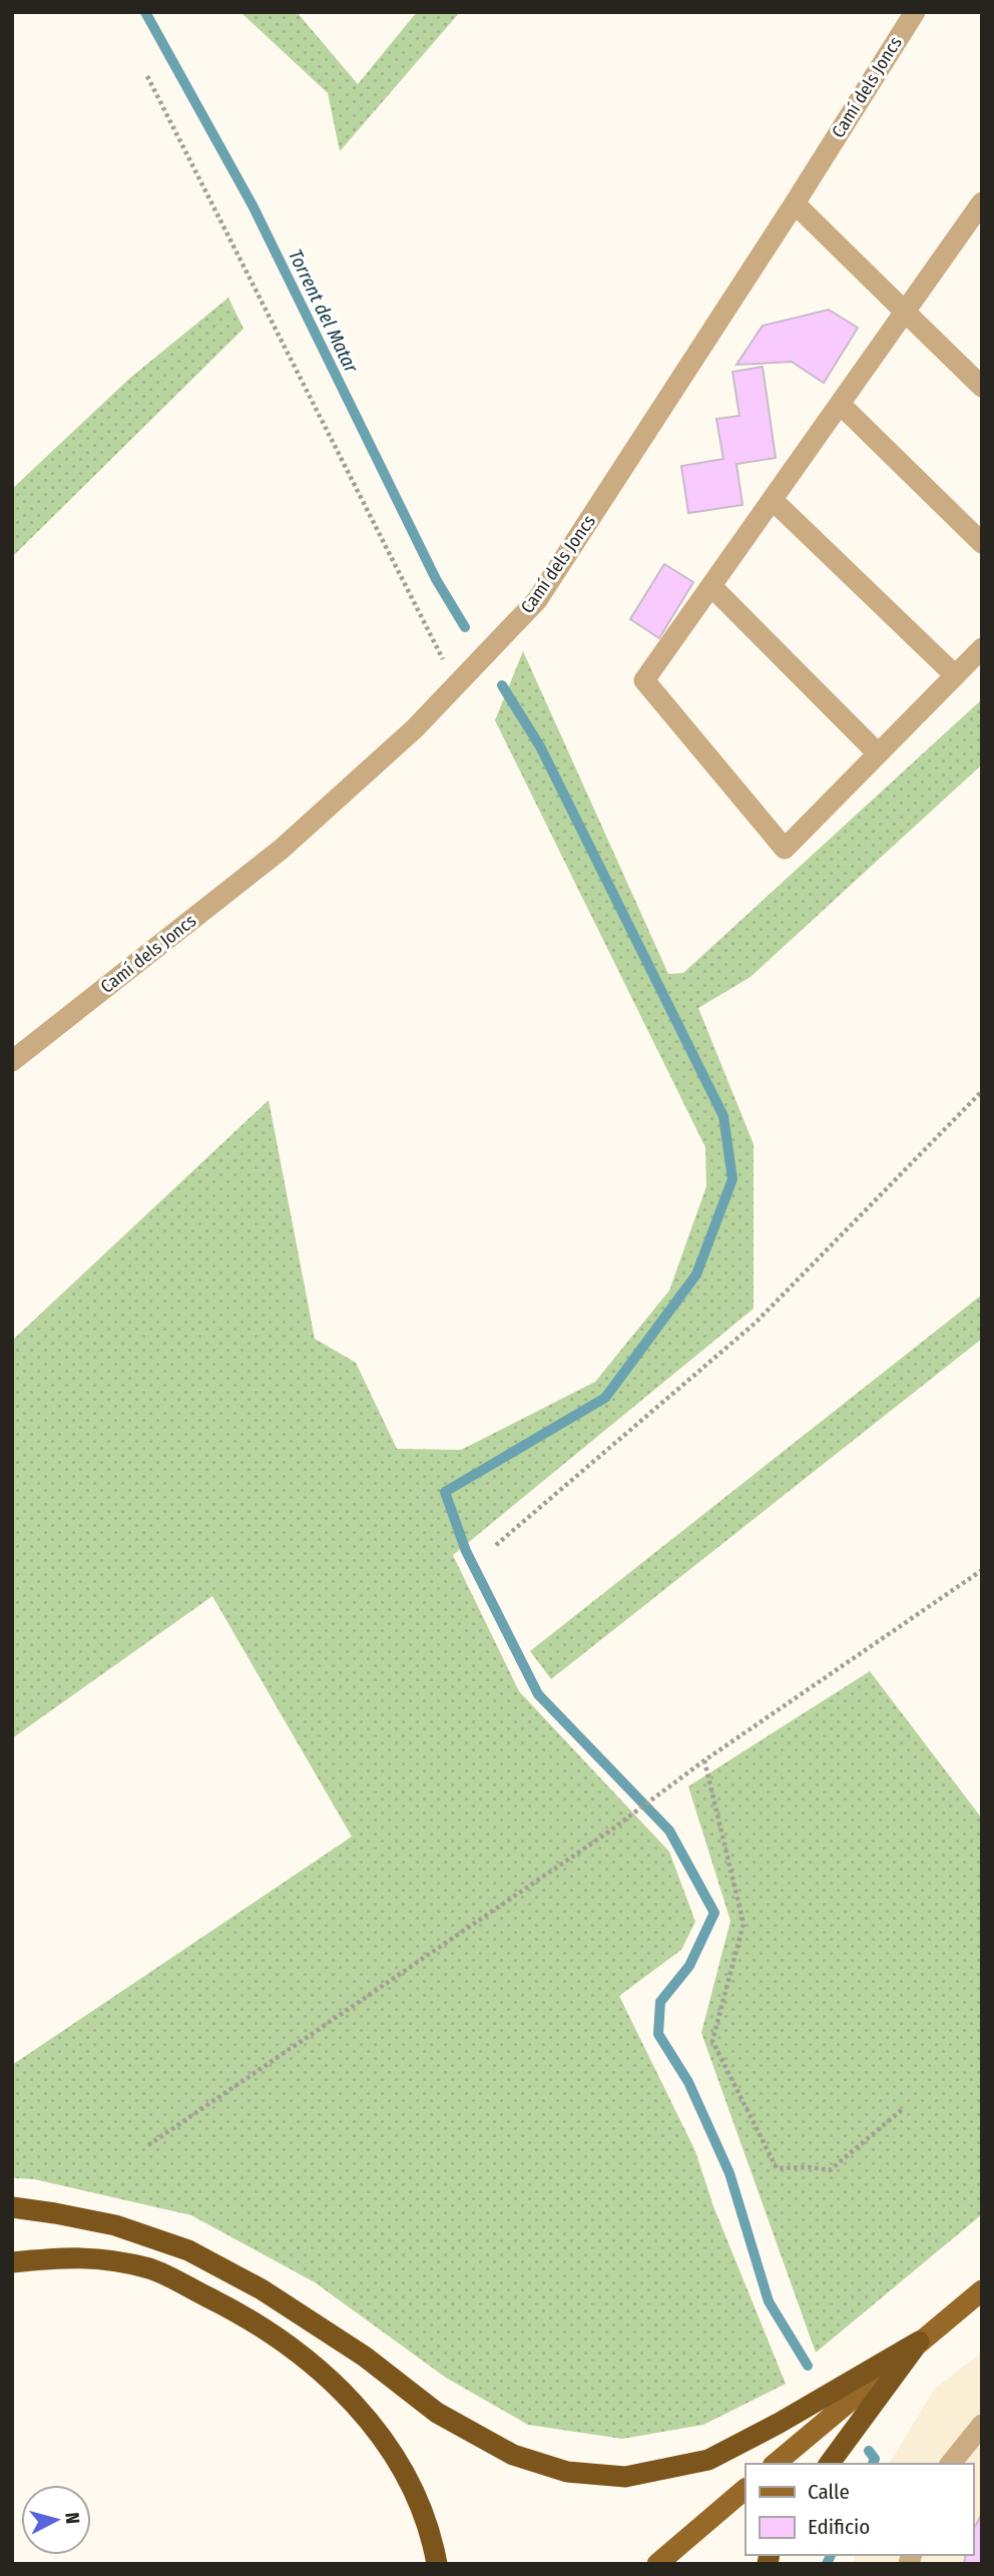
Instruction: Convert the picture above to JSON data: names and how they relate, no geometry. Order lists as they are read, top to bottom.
{
  "streets": {
    "street": ["Camí dels Joncs"]
  },
  "water": ["Torrent del Matar"],
  "legend": ["Calle", "Edificio"],
  "north": "right"
}
